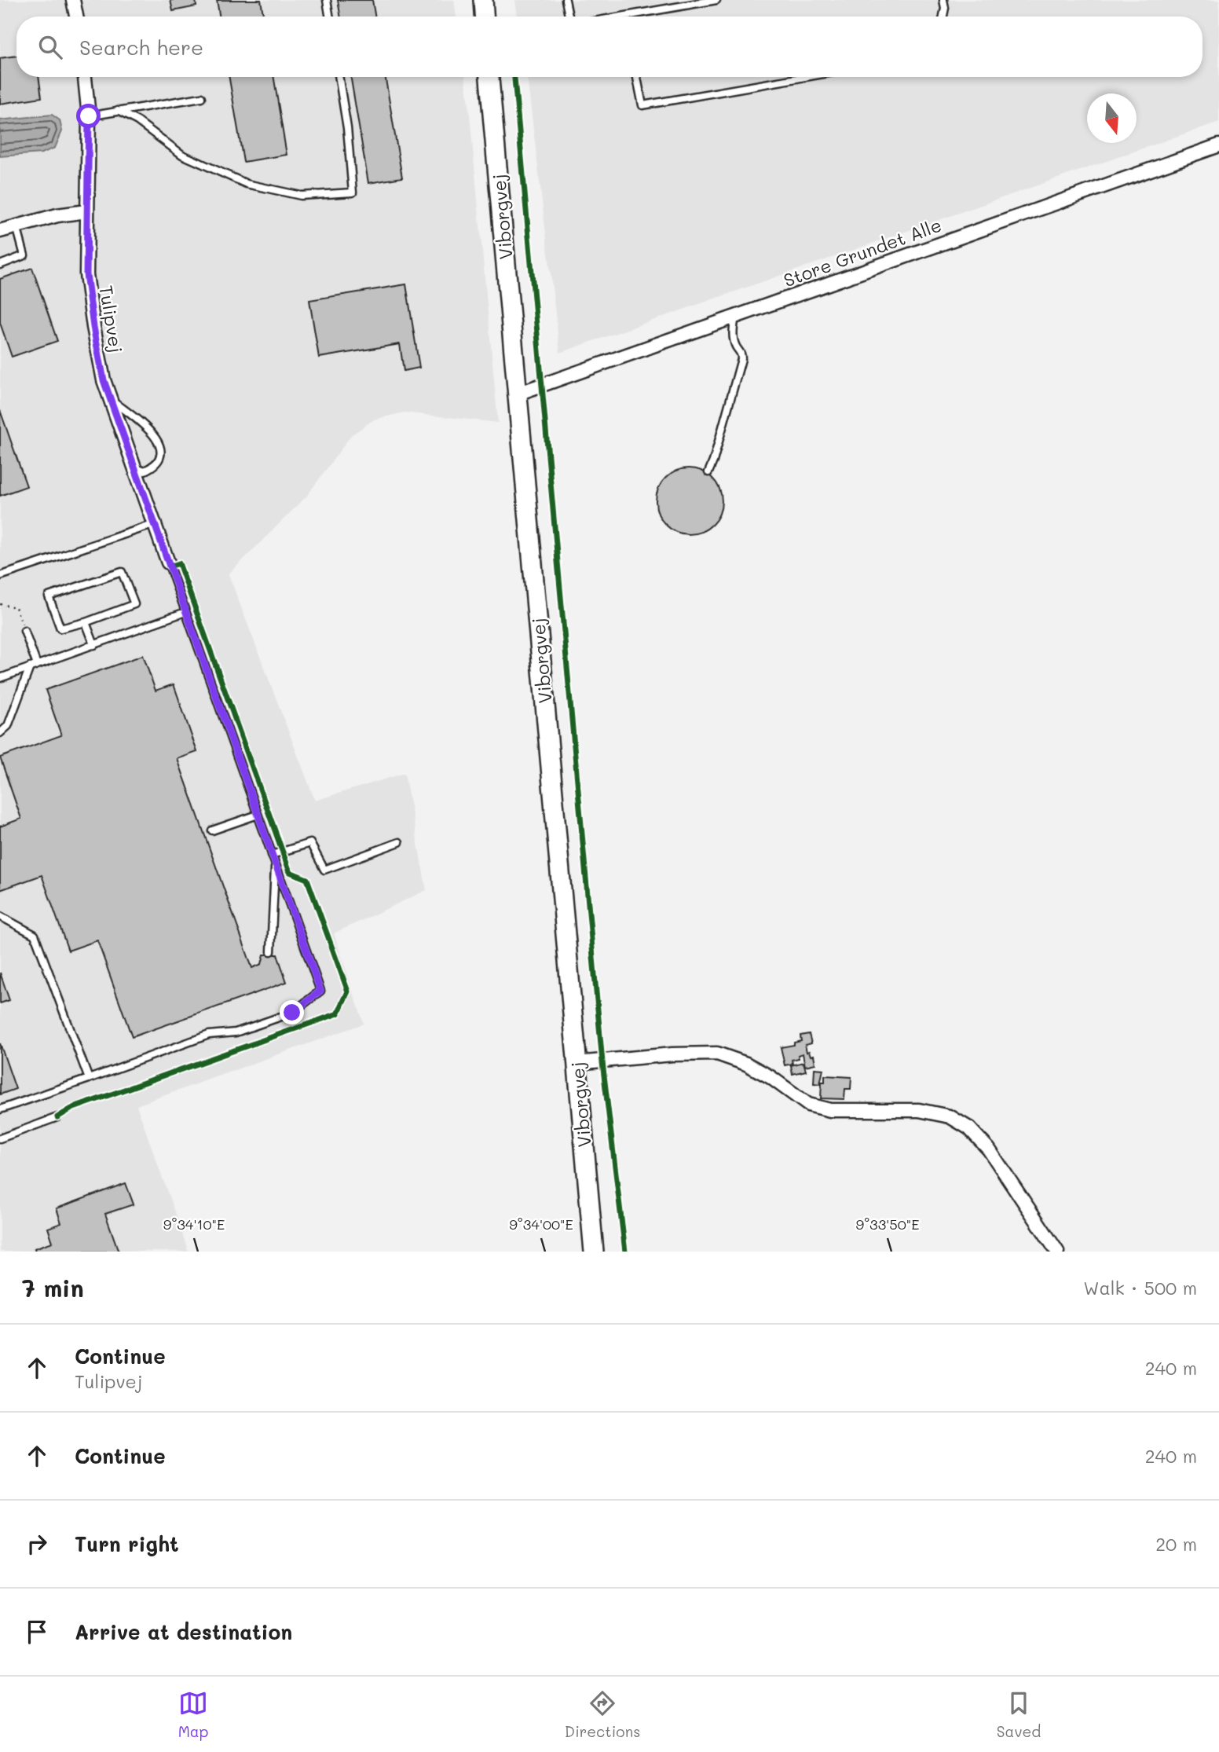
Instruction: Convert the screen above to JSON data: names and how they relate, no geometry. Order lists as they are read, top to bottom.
{
  "streets": {
    "street": ["Viborgvej", "Store Grundet Alle", "Tulipvej"]
  },
  "crossings": [
    ["Viborgvej", "Store Grundet Alle"]
  ],
  "north": "bottom",
  "page": {
    "search": "Search here",
    "heading": ["7 min", "Walk · 500 m"],
    "list": [
      ["Continue", "Tulipvej", "240 m"],
      ["Continue", "240 m"],
      ["Turn right", "20 m"],
      "Arrive at destination"
    ],
    "nav": ["Map", "Directions", "Saved"]
  },
  "coordinates": ["9°34'10\"E", "9°34'00\"E", "9°33'50\"E"]
}
